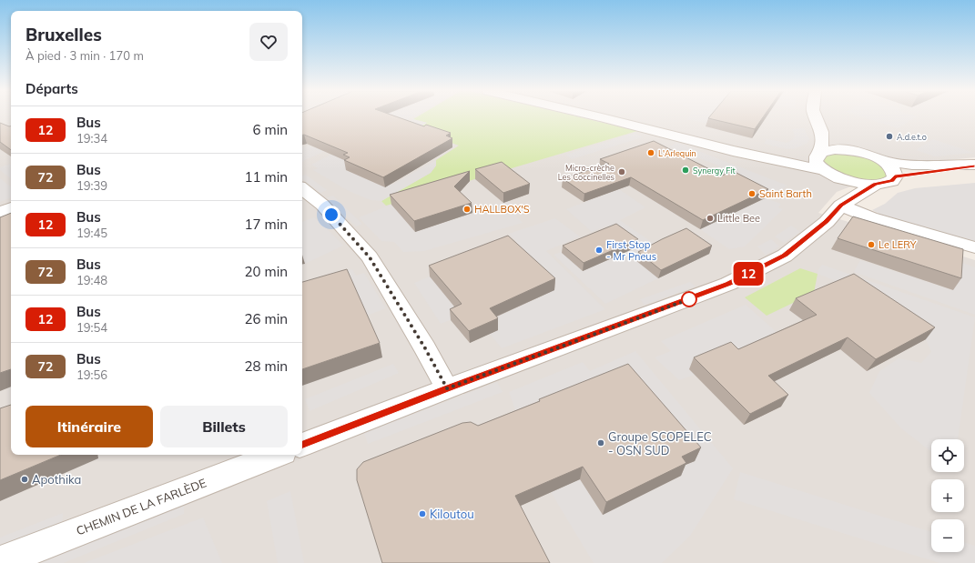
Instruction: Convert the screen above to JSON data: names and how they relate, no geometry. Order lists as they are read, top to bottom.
{
  "streets": {
    "street": ["CHEMIN DE LA FARLÈDE"]
  },
  "places": [
    "A.d.e.t.o",
    "L'Arlequin",
    "Synergy Fit",
    "Micro-crèche Les Coccinelles",
    "Saint Barth",
    "HALLBOX'S",
    "Little Bee",
    "Le LERY",
    "First Stop - Mr Pneus",
    "Groupe SCOPELEC - OSN SUD",
    "Apothika",
    "Kiloutou"
  ],
  "lines": ["bus line 12"],
  "page": {
    "on_map": "12",
    "heading": [
      ["Bruxelles", "À pied · 3 min · 170 m"],
      "Départs"
    ],
    "list": [
      {
        "mark": "12",
        "name": "Bus",
        "note": "19:34",
        "value": "6 min"
      },
      {
        "mark": "72",
        "name": "Bus",
        "note": "19:39",
        "value": "11 min"
      },
      {
        "mark": "12",
        "name": "Bus",
        "note": "19:45",
        "value": "17 min"
      },
      {
        "mark": "72",
        "name": "Bus",
        "note": "19:48",
        "value": "20 min"
      },
      {
        "mark": "12",
        "name": "Bus",
        "note": "19:54",
        "value": "26 min"
      },
      {
        "mark": "72",
        "name": "Bus",
        "note": "19:56",
        "value": "28 min"
      }
    ],
    "buttons": ["Itinéraire", "Billets"],
    "map_buttons": ["+", "−"]
  }
}
